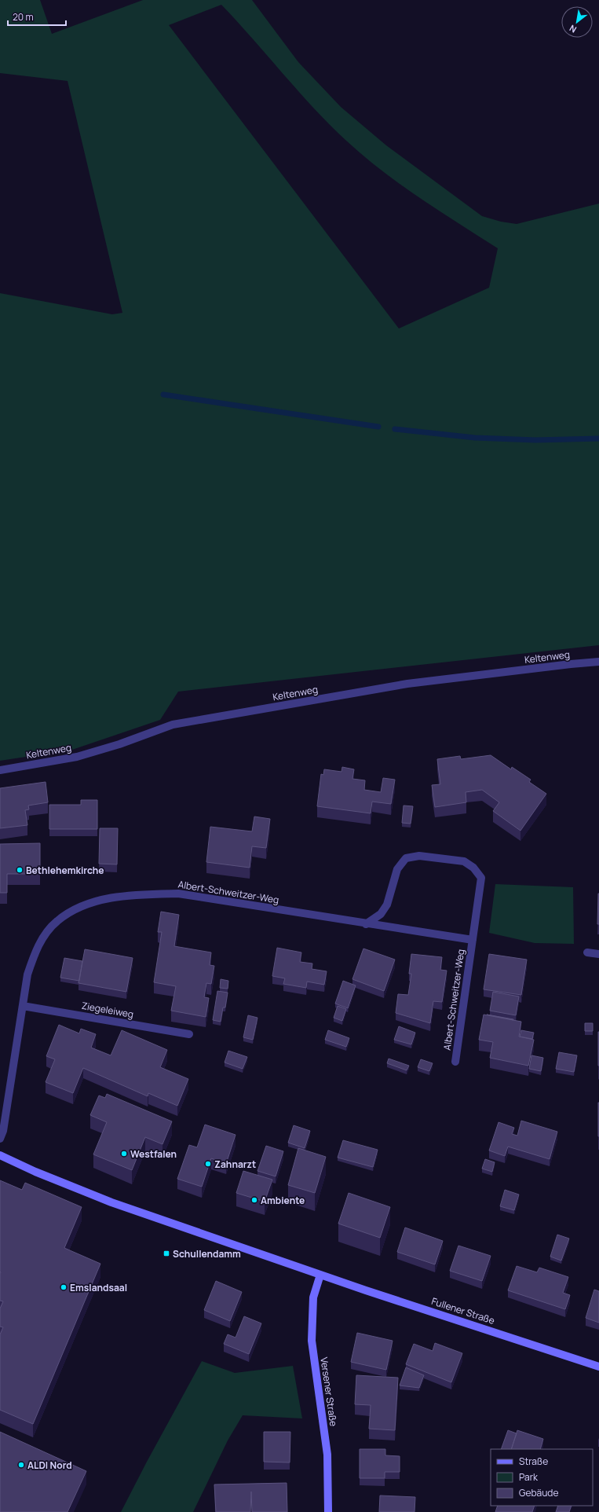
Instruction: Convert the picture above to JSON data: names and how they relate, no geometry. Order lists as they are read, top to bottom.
{
  "streets": {
    "main road": ["Fullener Straße", "Versener Straße"],
    "street": ["Keltenweg", "Albert-Schweitzer-Weg", "Ziegeleiweg"]
  },
  "crossings": [
    ["Albert-Schweitzer-Weg", "Ziegeleiweg"],
    ["Fullener Straße", "Versener Straße"]
  ],
  "places": {
    "other": [
      "Bethlehemkirche",
      "Westfalen",
      "Zahnarzt",
      "Ambiente",
      "Emslandsaal",
      "ALDI Nord"
    ],
    "transit": ["Schullendamm"]
  },
  "legend": ["Straße", "Park", "Gebäude"],
  "scale_bar": "20 m",
  "north": "bottom left"
}
